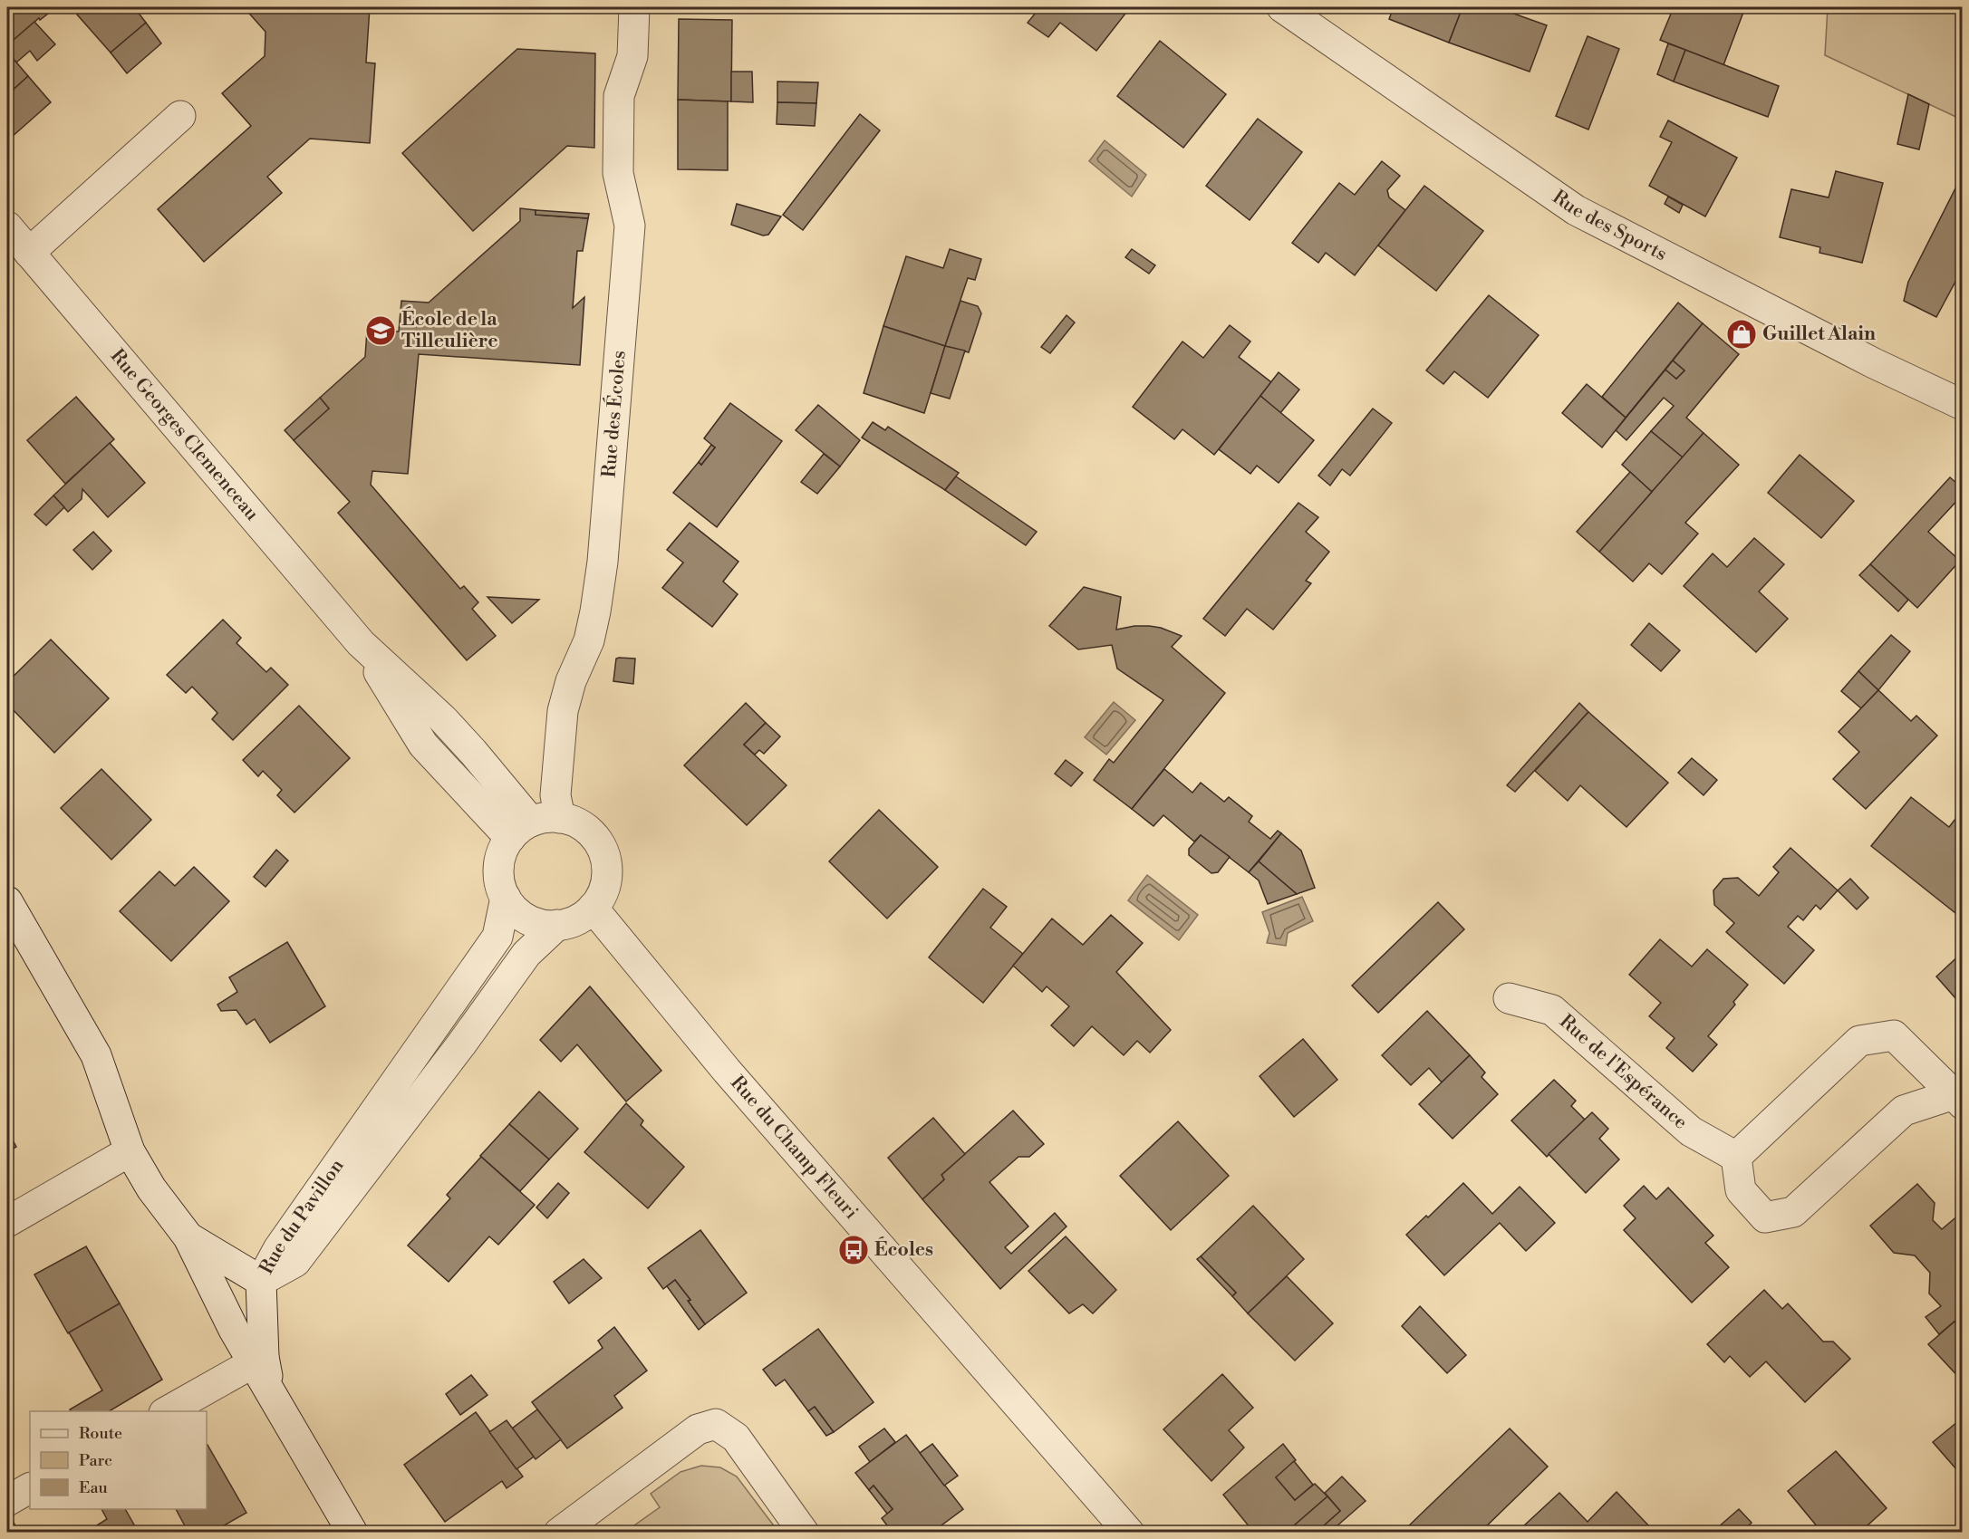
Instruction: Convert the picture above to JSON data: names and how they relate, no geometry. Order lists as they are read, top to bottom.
{
  "streets": {
    "street": [
      "Rue des Sports",
      "Rue des Écoles",
      "Rue Georges Clemenceau",
      "Rue de l'Espérance",
      "Rue du Champ Fleuri",
      "Rue du Pavillon"
    ]
  },
  "crossings": [
    ["Rue des Écoles", "Rue Georges Clemenceau"],
    ["Rue des Écoles", "Rue du Champ Fleuri"],
    ["Rue des Écoles", "Rue du Pavillon"],
    ["Rue Georges Clemenceau", "Rue du Champ Fleuri"],
    ["Rue Georges Clemenceau", "Rue du Pavillon"],
    ["Rue du Champ Fleuri", "Rue du Pavillon"]
  ],
  "places": {
    "school or university": ["École de la Tilleulière"],
    "shop": ["Guillet Alain"],
    "bus stop": ["Écoles"]
  },
  "legend": ["Route", "Parc", "Eau"]
}
